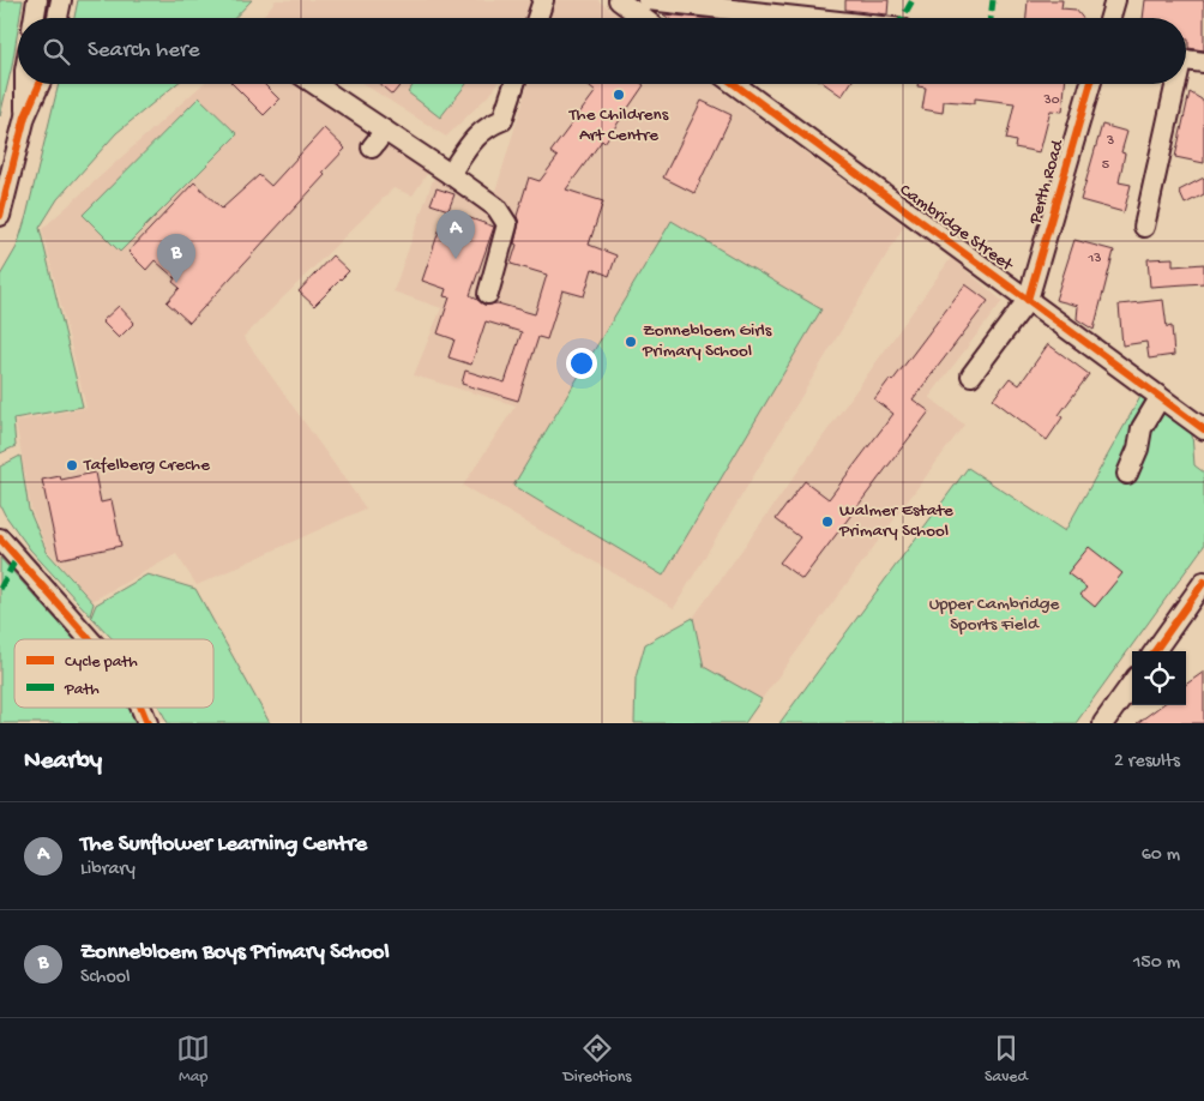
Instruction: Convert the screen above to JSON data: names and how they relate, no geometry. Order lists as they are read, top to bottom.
{
  "streets": {
    "street": ["Perth Road", "Cambridge Street"]
  },
  "crossings": [
    ["Perth Road", "Cambridge Street"]
  ],
  "parks": ["Upper Cambridge Sports Field"],
  "places": [
    "The Childrens Art Centre",
    "Zonnebloem Girls Primary School",
    "Tafelberg Creche",
    "Walmer Estate Primary School"
  ],
  "house_numbers": [
    "30",
    "3",
    "5",
    "13"
  ],
  "legend": ["Cycle path", "Path"],
  "page": {
    "search": "Search here",
    "pins": ["A", "B"],
    "heading": ["Nearby", "2 results"],
    "list": [
      {
        "mark": "A",
        "name": "The Sunflower Learning Centre",
        "note": "Library",
        "value": "60 m"
      },
      {
        "mark": "B",
        "name": "Zonnebloem Boys Primary School",
        "note": "School",
        "value": "150 m"
      }
    ],
    "nav": ["Map", "Directions", "Saved"]
  }
}
